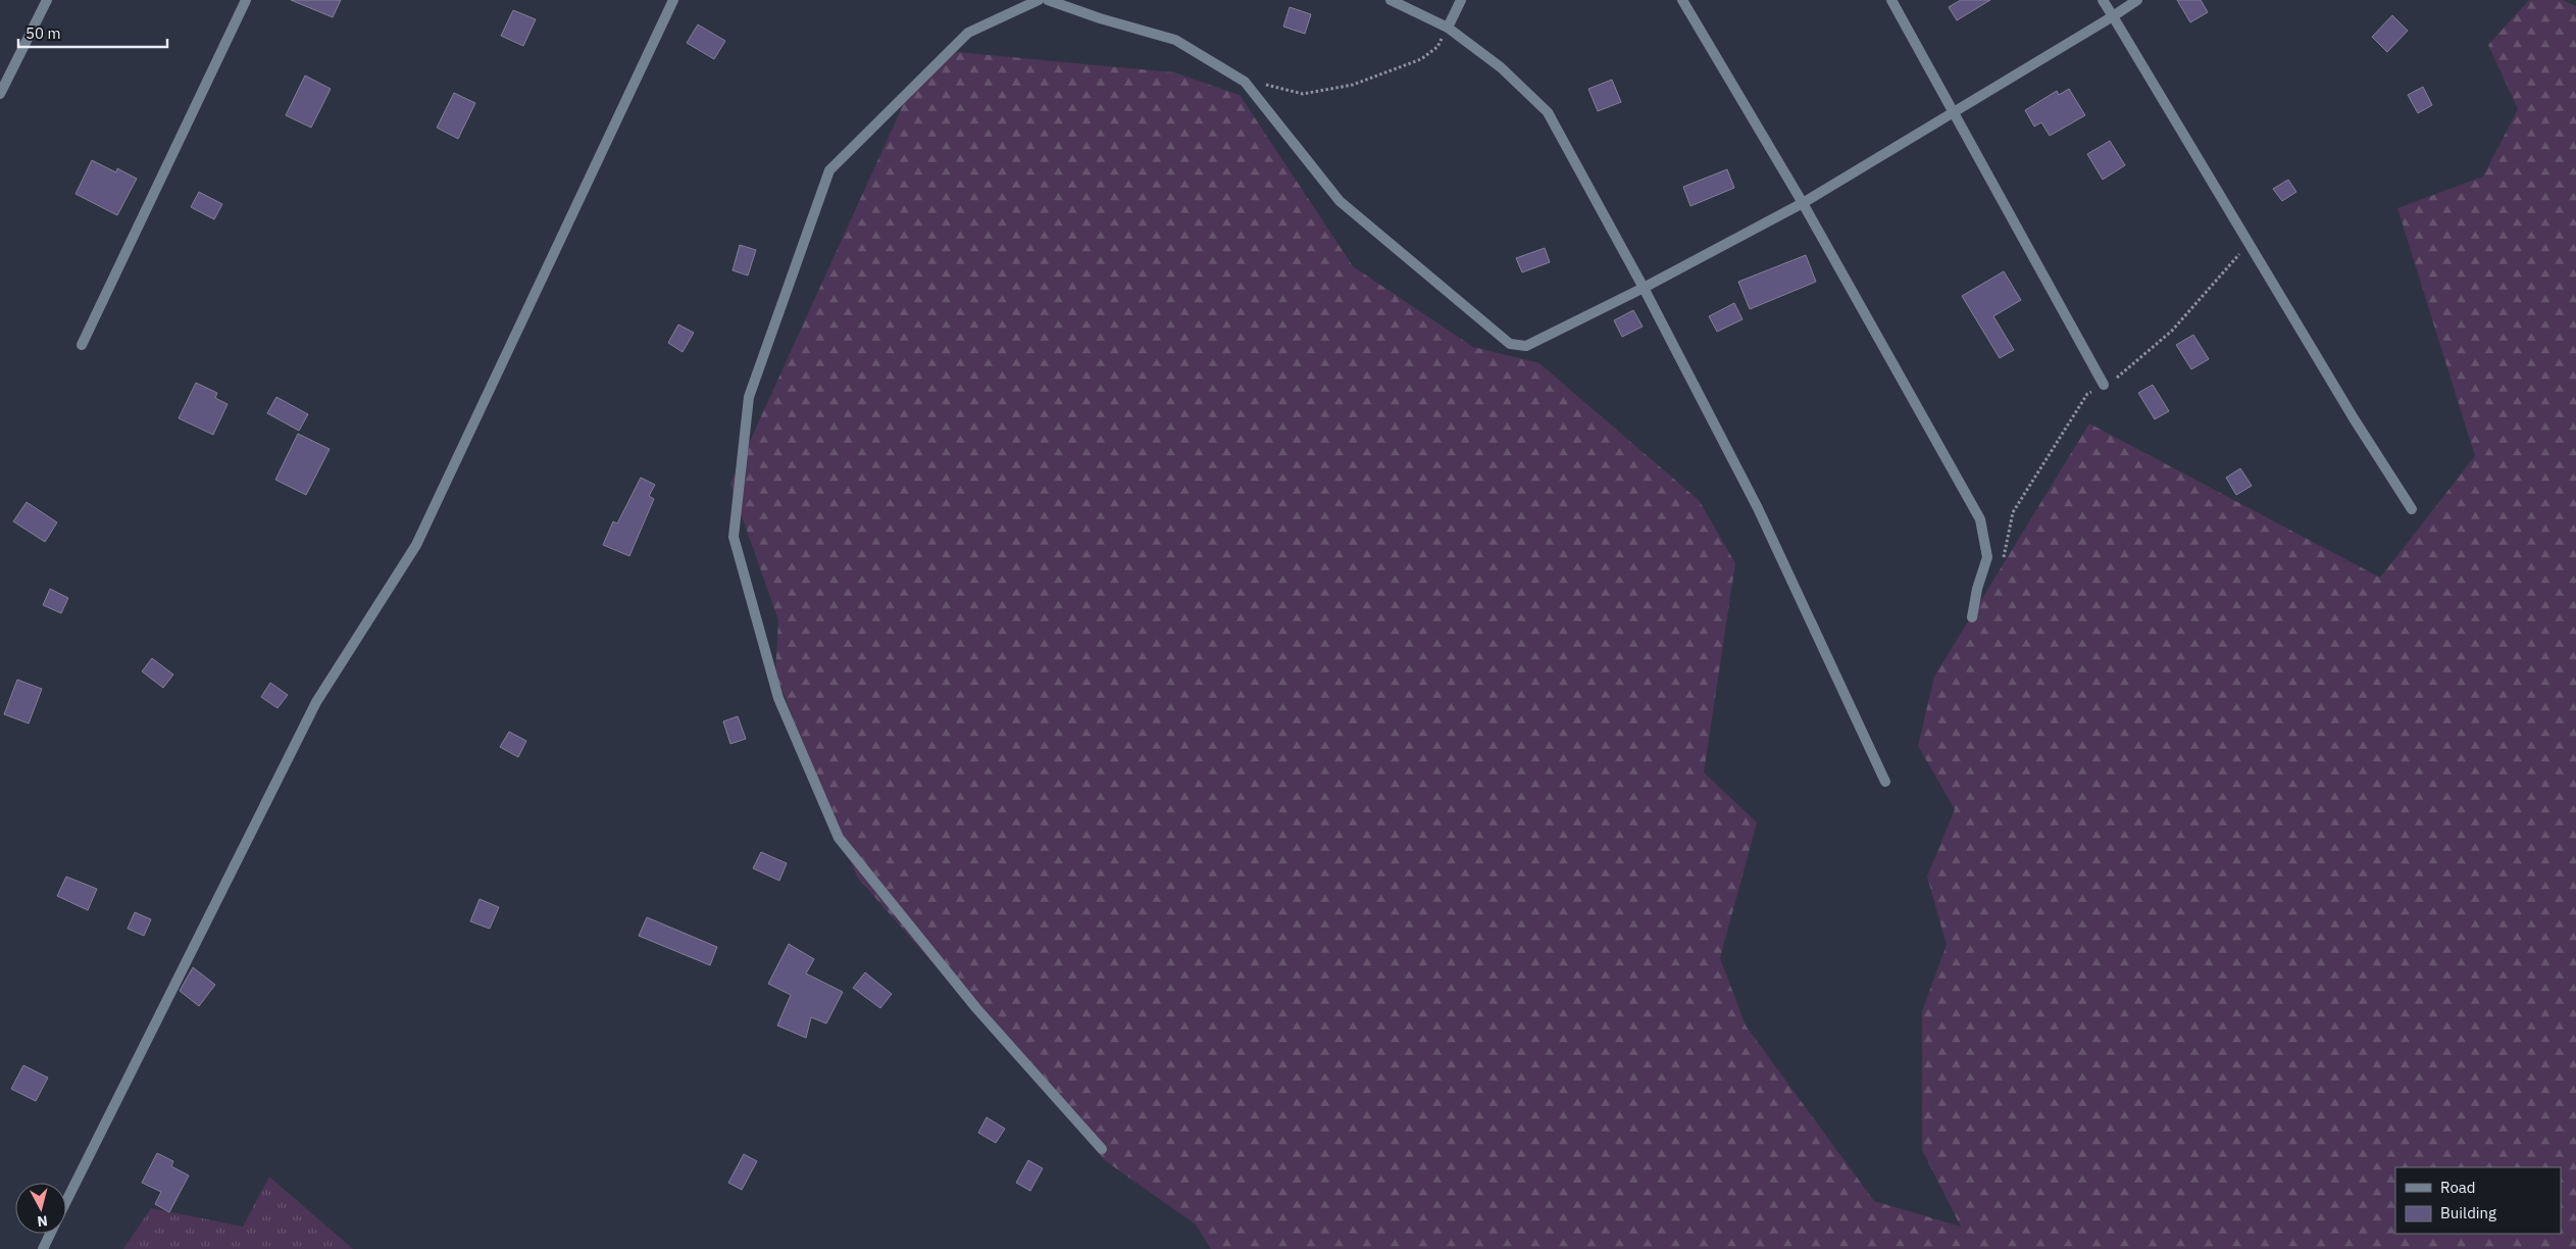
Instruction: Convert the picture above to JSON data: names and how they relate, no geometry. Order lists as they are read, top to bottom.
{
  "legend": ["Road", "Building"],
  "scale_bar": "50 m",
  "north": "bottom"
}
